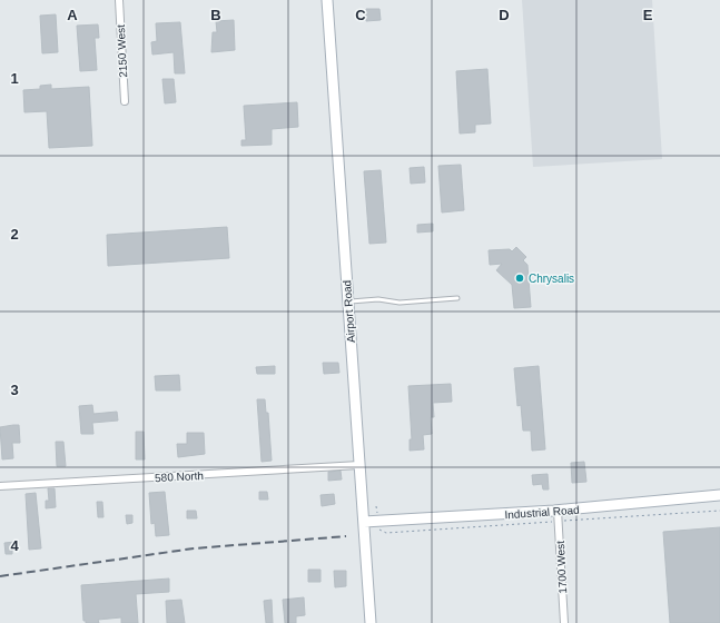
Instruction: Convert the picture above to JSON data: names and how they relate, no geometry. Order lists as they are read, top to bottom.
{
  "streets": {
    "street": [
      "2150 West",
      "Airport Road",
      "580 North",
      "Industrial Road",
      "1700 West"
    ]
  },
  "crossings": [
    ["Airport Road", "580 North"],
    ["Airport Road", "Industrial Road"],
    ["Industrial Road", "1700 West"]
  ],
  "places": ["Chrysalis"],
  "grid": {
    "columns": [
      "A",
      "B",
      "C",
      "D",
      "E"
    ],
    "rows": [
      "1",
      "2",
      "3",
      "4"
    ]
  }
}
